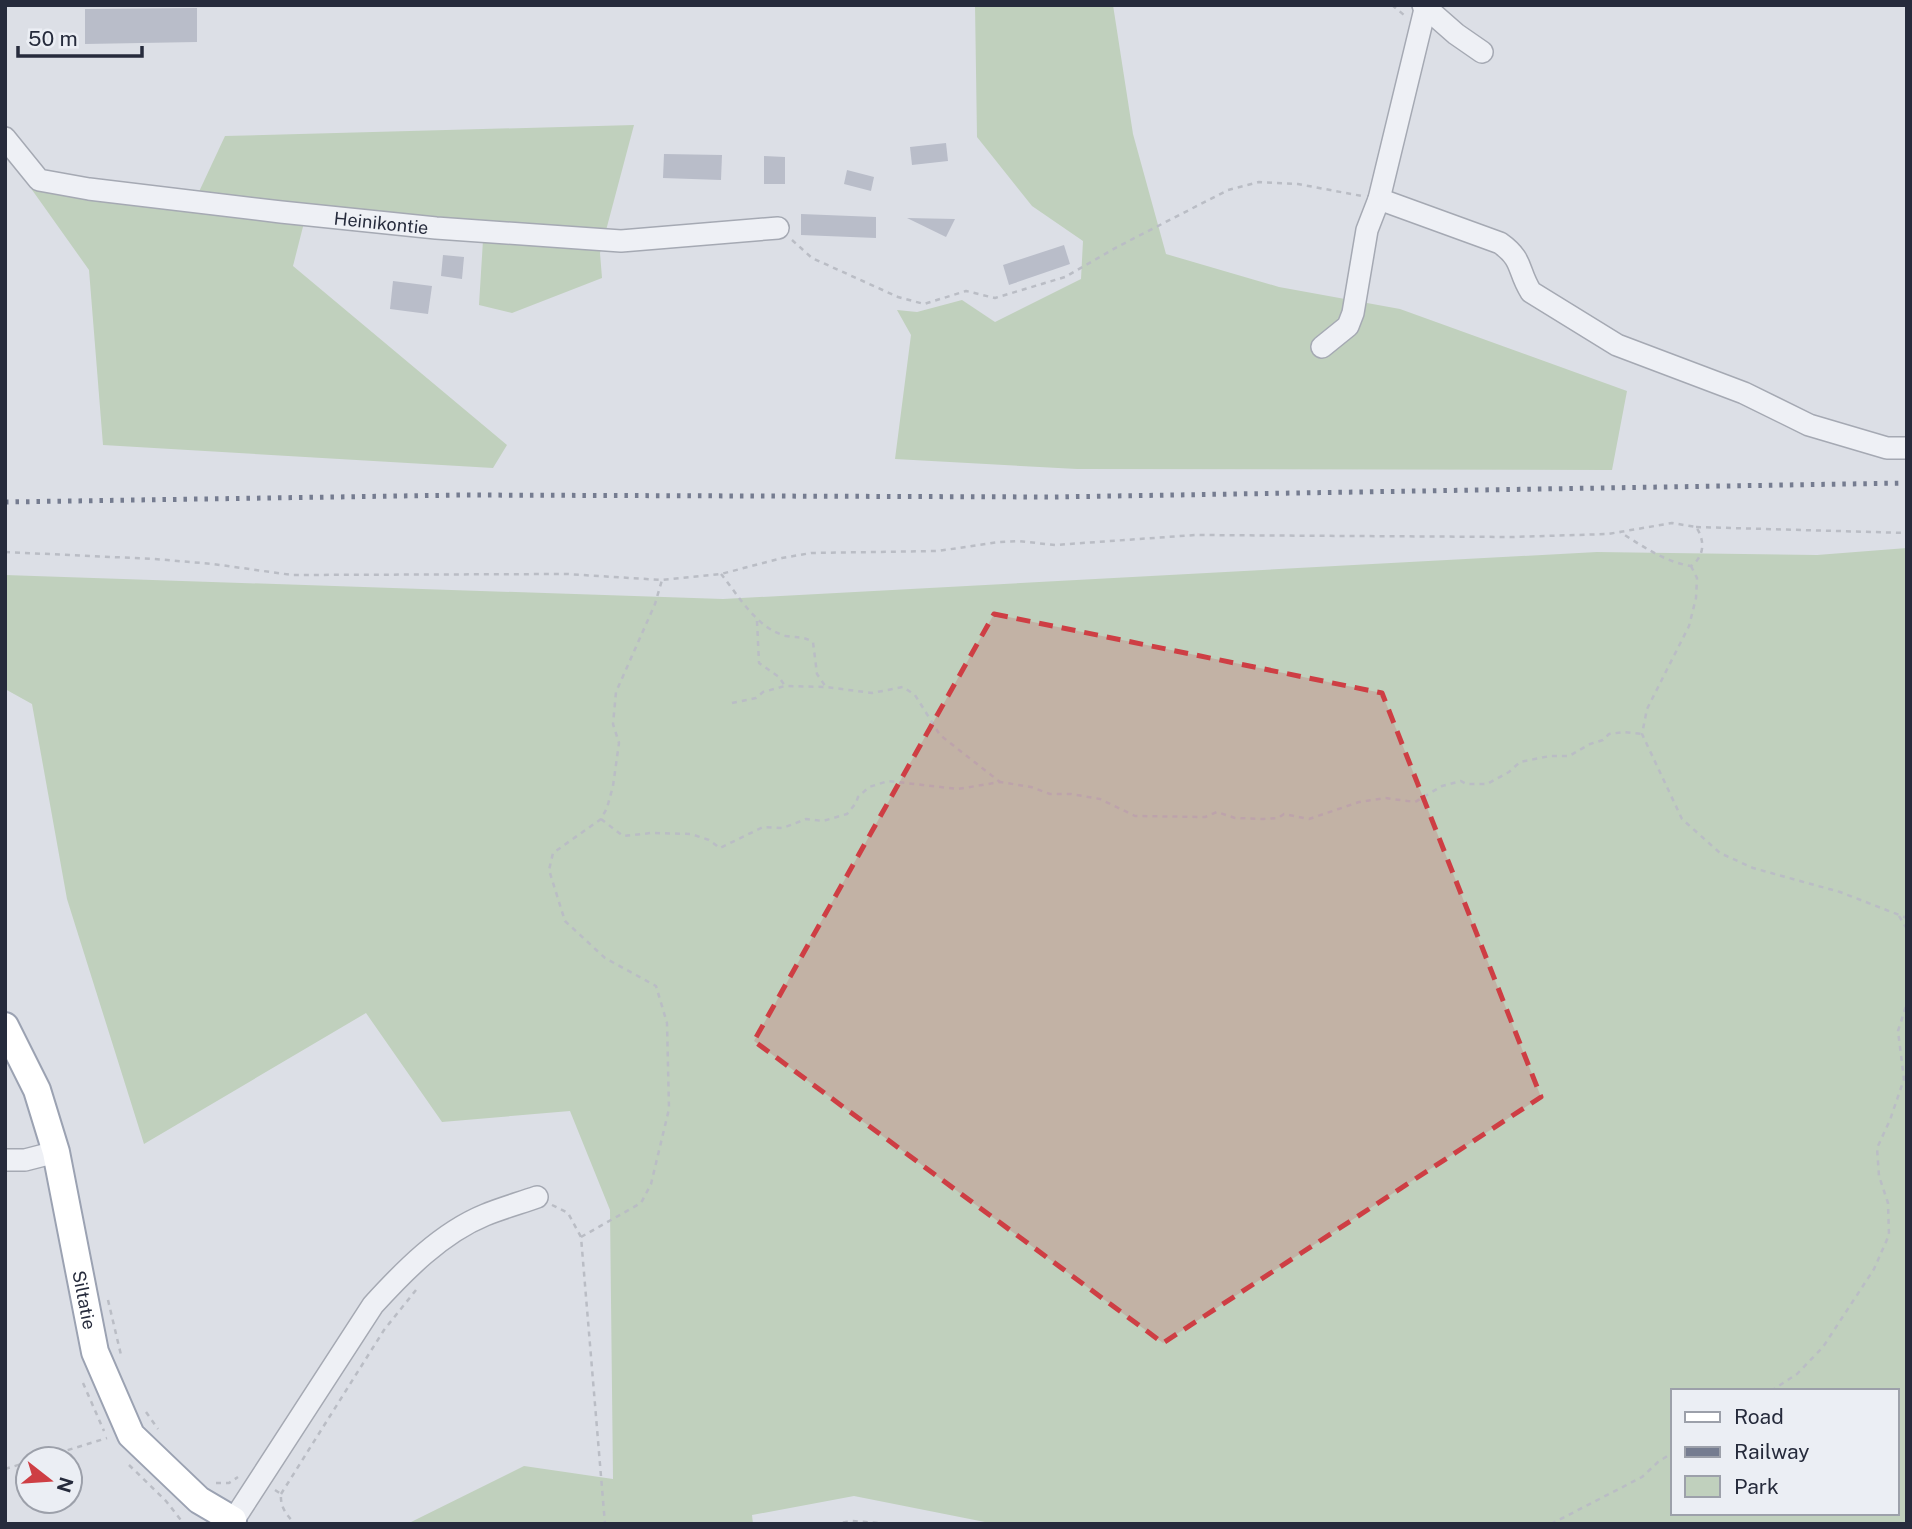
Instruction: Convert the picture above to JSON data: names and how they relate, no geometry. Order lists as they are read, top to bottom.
{
  "streets": {
    "main road": ["Siltatie"],
    "street": ["Heinikontie"]
  },
  "legend": ["Road", "Railway", "Park"],
  "scale_bar": "50 m",
  "north": "right"
}
